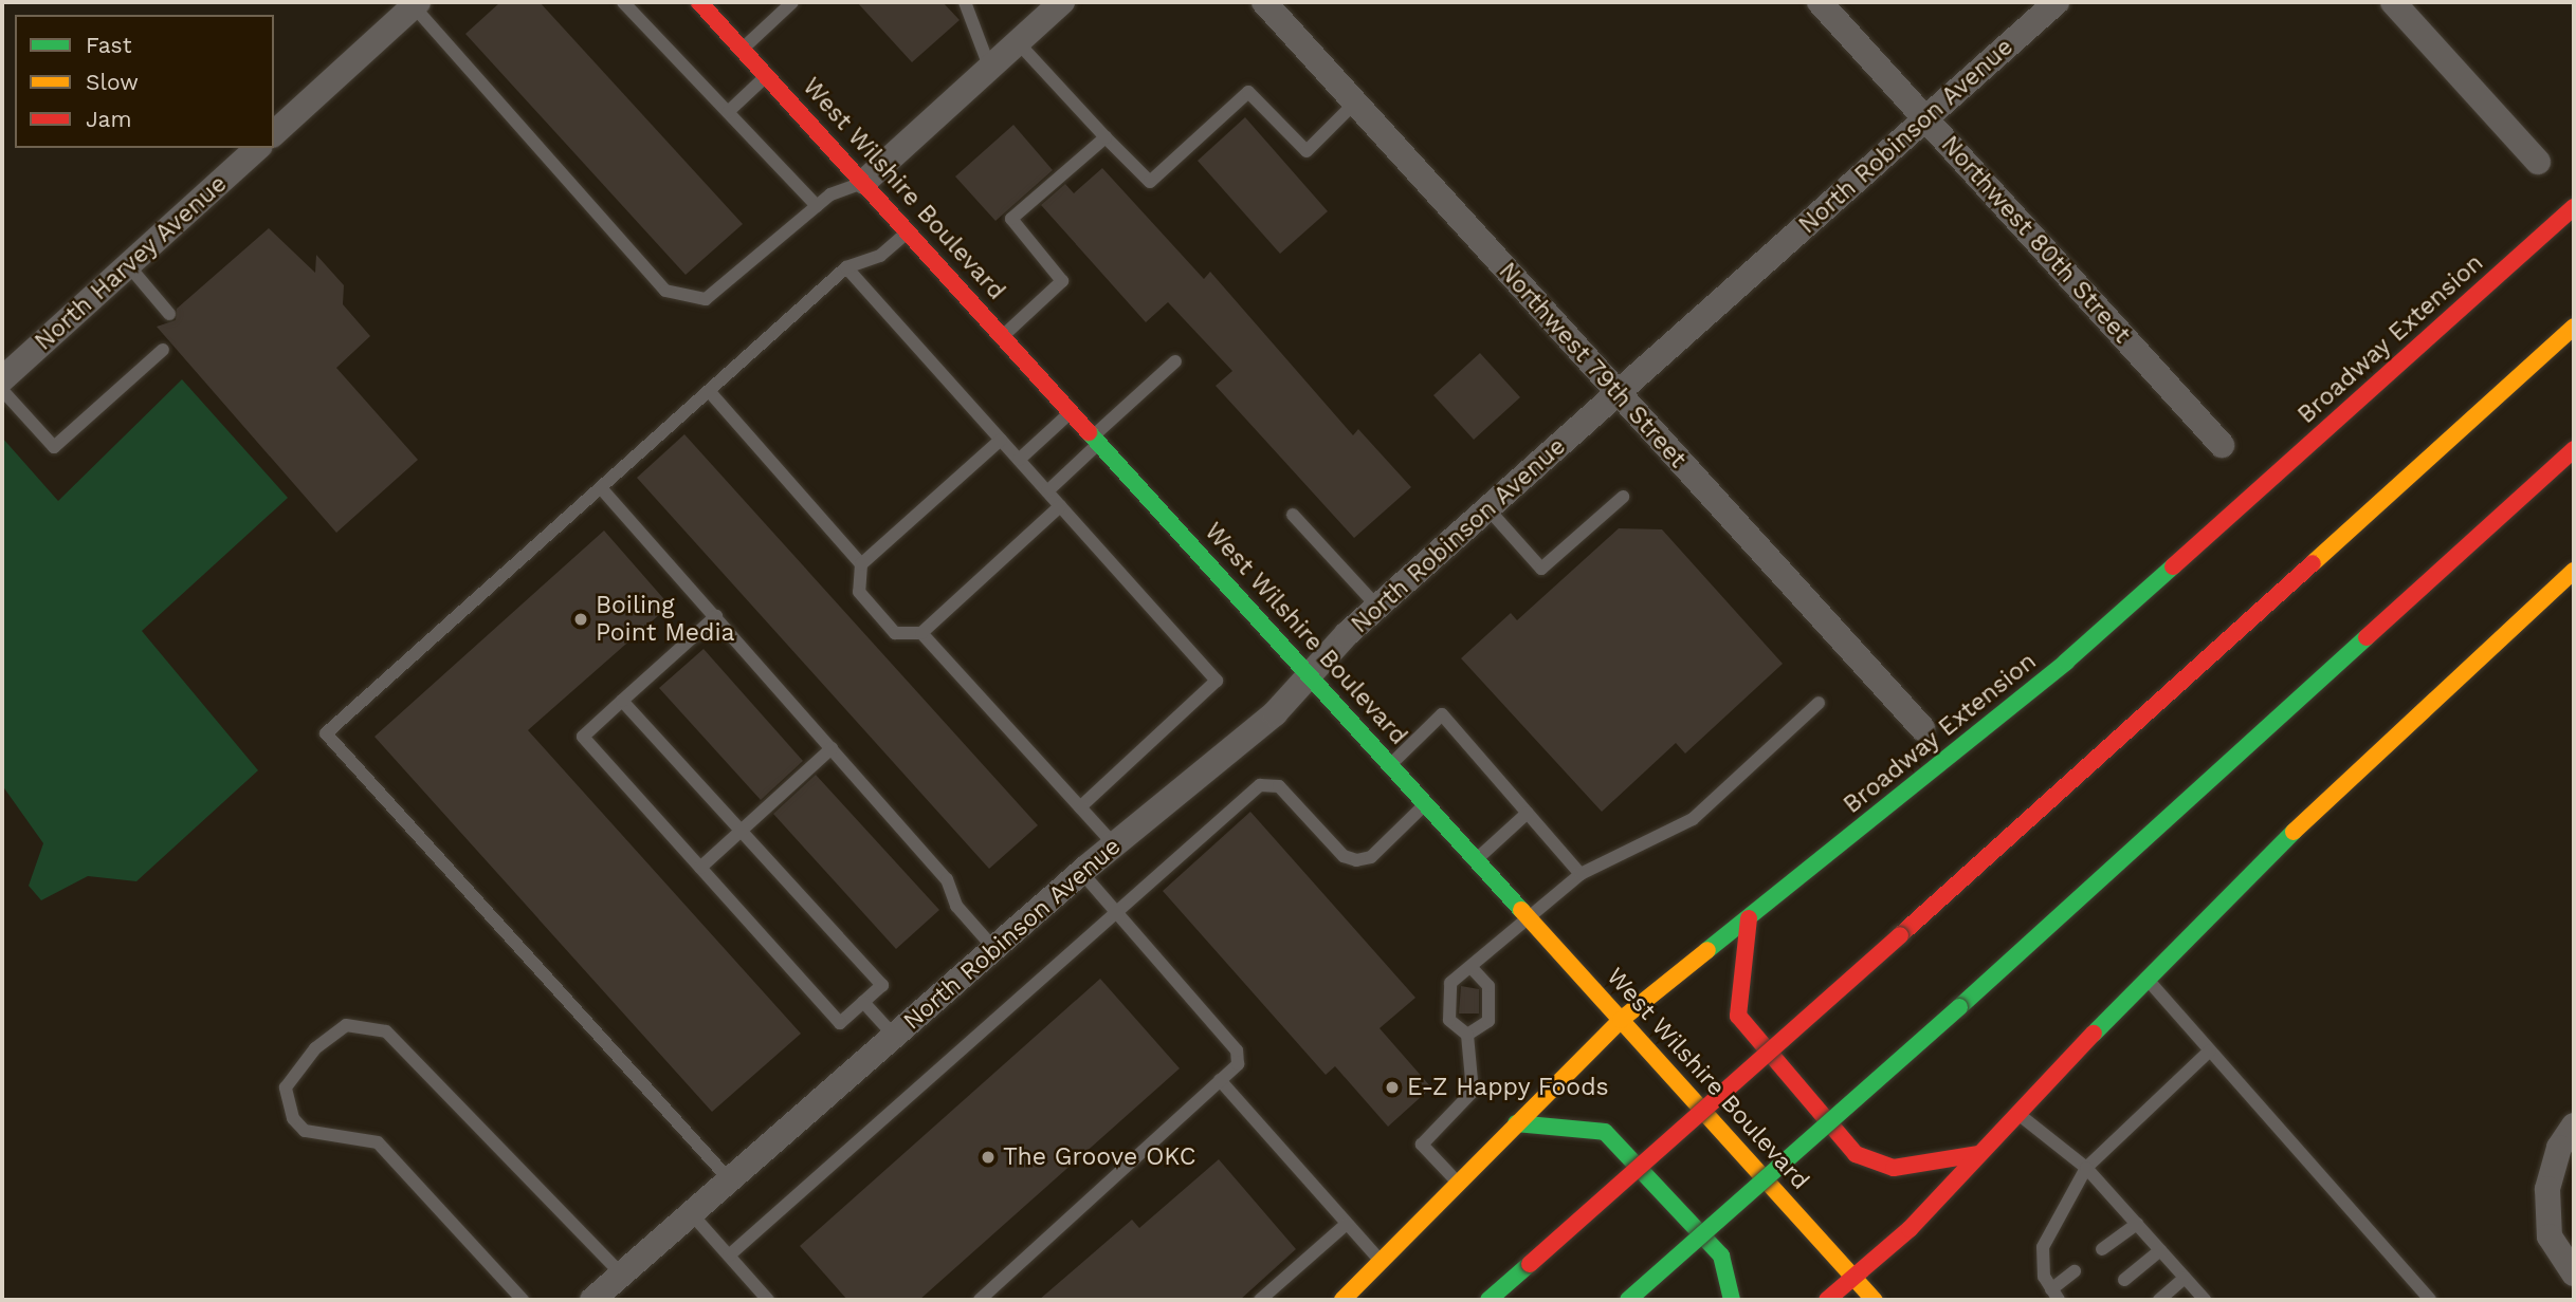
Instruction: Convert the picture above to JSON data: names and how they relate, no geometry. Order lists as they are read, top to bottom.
{
  "streets": {
    "main road": ["West Wilshire Boulevard", "Broadway Extension"],
    "street": [
      "North Robinson Avenue",
      "Northwest 80th Street",
      "North Harvey Avenue",
      "Northwest 79th Street"
    ]
  },
  "crossings": [
    ["North Robinson Avenue", "West Wilshire Boulevard"],
    ["North Robinson Avenue", "Northwest 80th Street"],
    ["North Robinson Avenue", "Northwest 79th Street"],
    ["West Wilshire Boulevard", "Broadway Extension"]
  ],
  "places": ["Boiling Point Media", "E-Z Happy Foods", "The Groove OKC"],
  "legend": ["Fast", "Slow", "Jam"]
}
